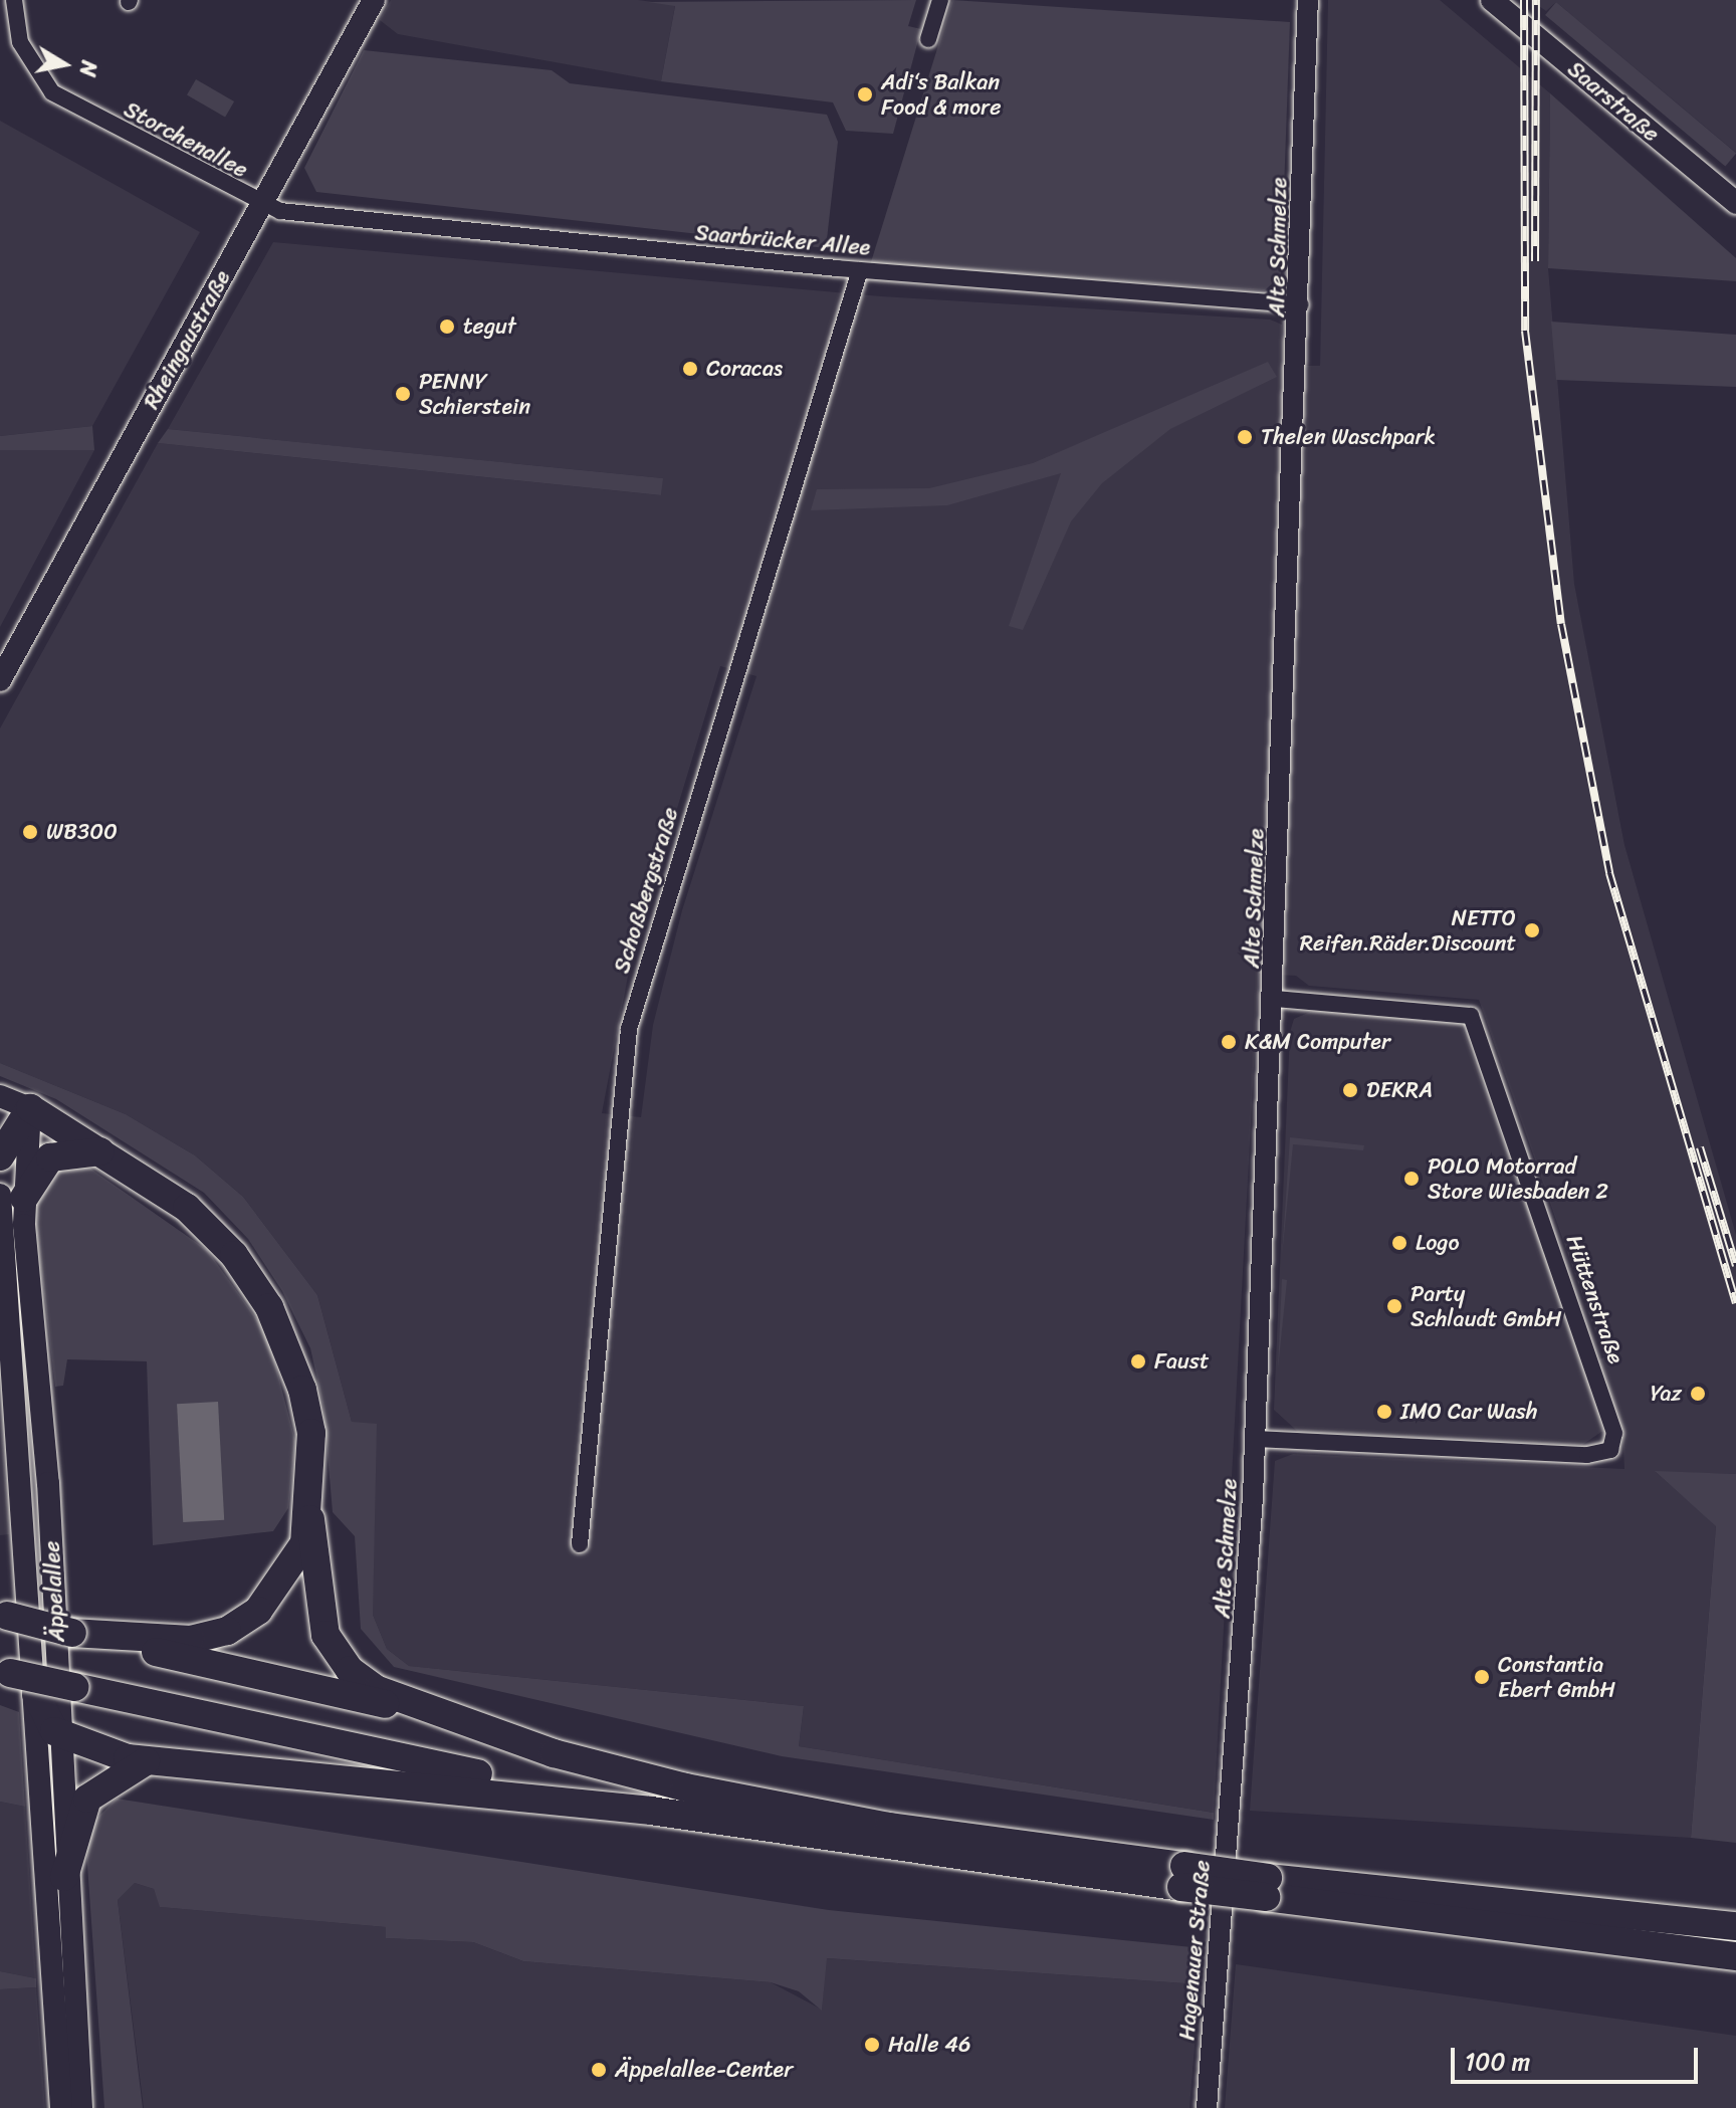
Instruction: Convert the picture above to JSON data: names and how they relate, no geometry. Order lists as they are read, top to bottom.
{
  "streets": {
    "main road": ["Saarstraße", "Rheingaustraße", "Äppelallee"],
    "street": [
      "Storchenallee",
      "Saarbrücker Allee",
      "Alte Schmelze",
      "Schoßbergstraße",
      "Hüttenstraße",
      "Hagenauer Straße"
    ]
  },
  "crossings": [
    ["Storchenallee", "Saarbrücker Allee"],
    ["Storchenallee", "Rheingaustraße"],
    ["Saarbrücker Allee", "Alte Schmelze"],
    ["Saarbrücker Allee", "Rheingaustraße"],
    ["Saarbrücker Allee", "Schoßbergstraße"],
    ["Alte Schmelze", "Hüttenstraße"],
    ["Alte Schmelze", "Hagenauer Straße"]
  ],
  "places": [
    "Adi‘s Balkan Food & more",
    "tegut",
    "Coracas",
    "PENNY Schierstein",
    "Thelen Waschpark",
    "WB300",
    "NETTO Reifen.Räder.Discount",
    "K&M Computer",
    "DEKRA",
    "POLO Motorrad Store Wiesbaden 2",
    "Logo",
    "Party Schlaudt GmbH",
    "Faust",
    "Yaz",
    "IMO Car Wash",
    "Constantia Ebert GmbH",
    "Halle 46",
    "Äppelallee-Center"
  ],
  "scale_bar": "100 m",
  "north": "right"
}
